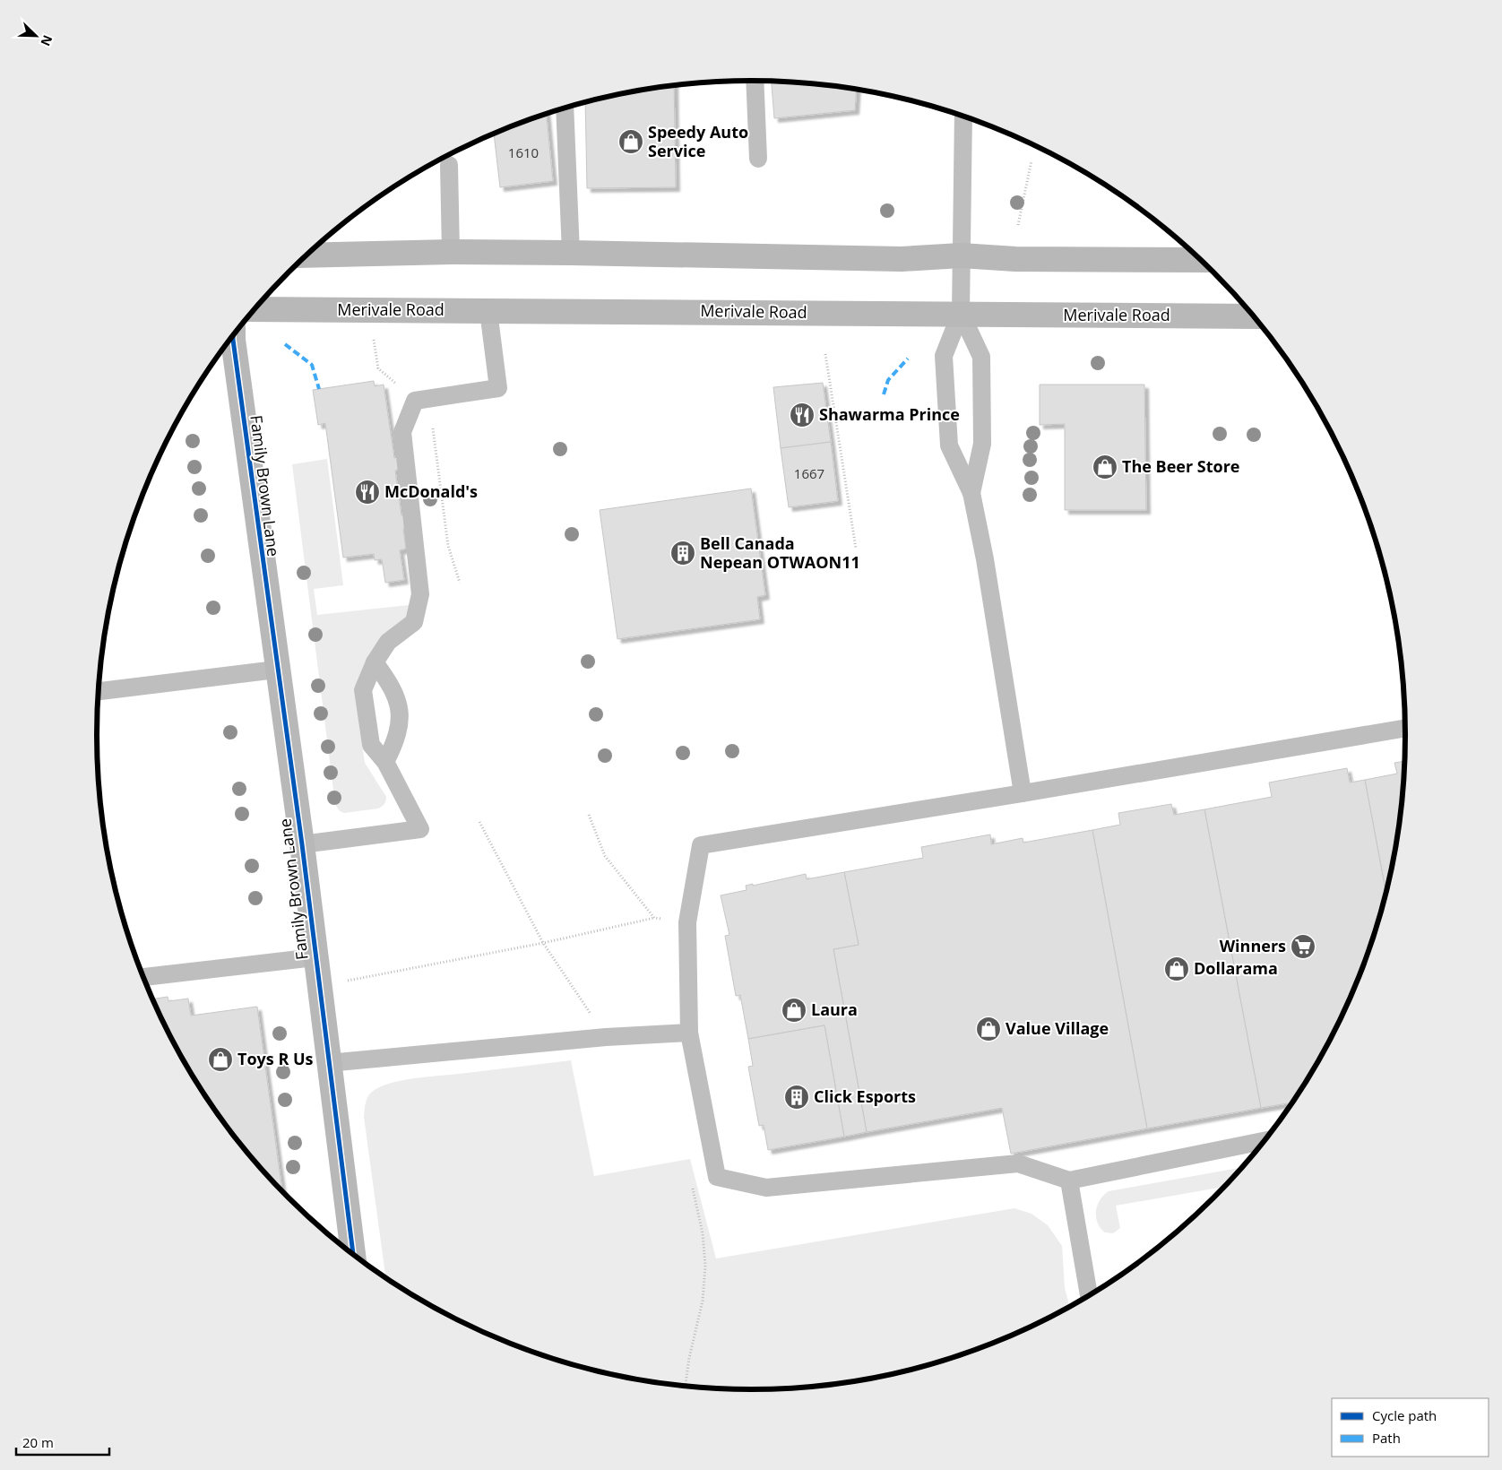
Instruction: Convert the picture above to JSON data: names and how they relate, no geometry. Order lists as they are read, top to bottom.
{
  "streets": {
    "main road": ["Merivale Road", "Family Brown Lane"]
  },
  "places": {
    "shop": [
      "Speedy Auto Service",
      "The Beer Store",
      "Dollarama",
      "Laura",
      "Value Village",
      "Toys R Us"
    ],
    "restaurant": ["Shawarma Prince", "McDonald's"],
    "building": ["Bell Canada Nepean OTWAON11", "Click Esports"],
    "supermarket": ["Winners"]
  },
  "house_numbers": ["1610", "1667"],
  "legend": ["Cycle path", "Path"],
  "scale_bar": "20 m",
  "north": "bottom right"
}
